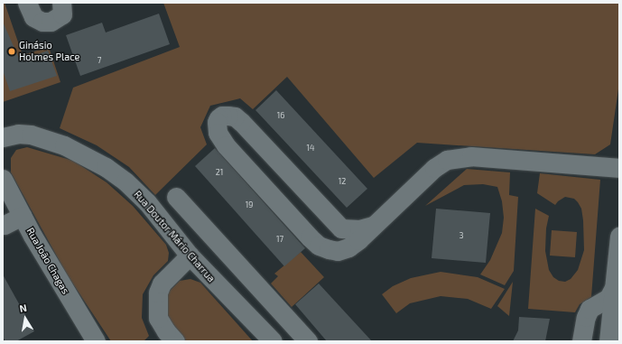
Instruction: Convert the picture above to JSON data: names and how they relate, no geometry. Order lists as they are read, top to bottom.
{
  "streets": {
    "street": ["Rua Doutor Mário Charrua", "Rua João Chagas"]
  },
  "places": ["Ginásio Holmes Place"],
  "house_numbers": [
    "7",
    "16",
    "14",
    "21",
    "12",
    "19",
    "3",
    "17"
  ],
  "north": "top"
}
